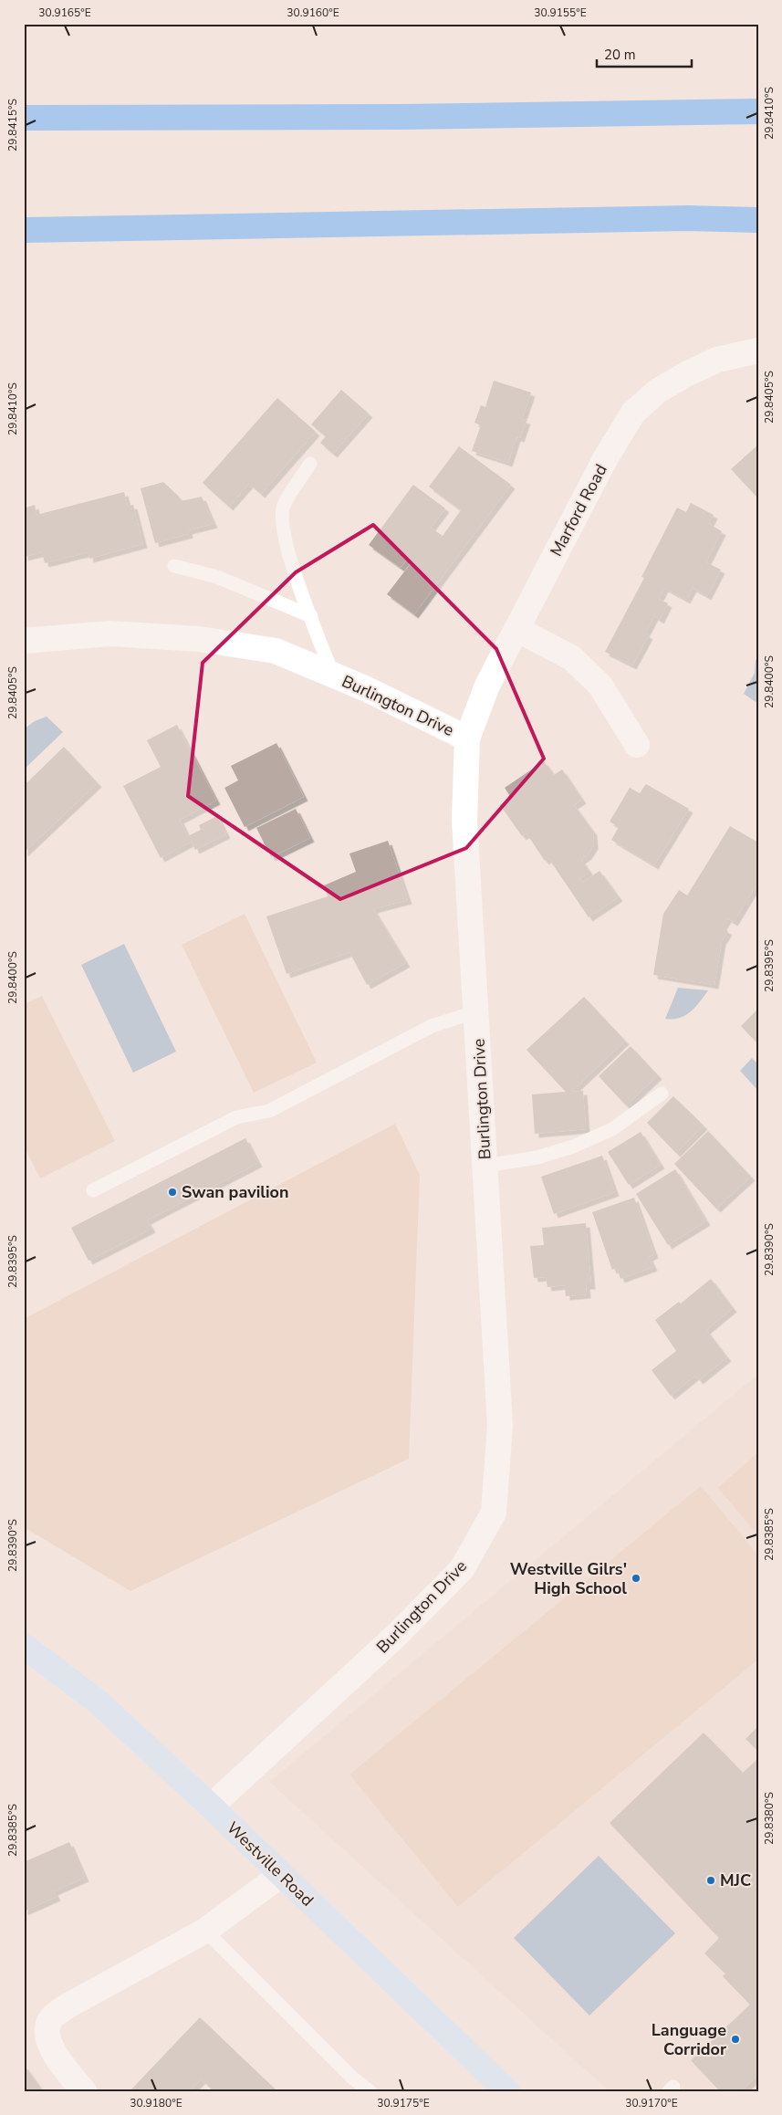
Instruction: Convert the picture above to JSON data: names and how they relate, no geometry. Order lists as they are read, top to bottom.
{
  "streets": {
    "street": ["Marford Road", "Burlington Drive", "Westville Road"]
  },
  "crossings": [
    ["Marford Road", "Burlington Drive"],
    ["Burlington Drive", "Westville Road"]
  ],
  "places": [
    "Swan pavilion",
    "Westville Gilrs' High School",
    "MJC",
    "Language Corridor"
  ],
  "scale_bar": "20 m",
  "coordinates": [
    "30.9165°E",
    "30.9160°E",
    "30.9155°E",
    "29.8410°S",
    "29.8415°S",
    "29.8405°S",
    "29.8400°S",
    "29.8395°S",
    "29.8390°S",
    "29.8385°S",
    "29.8380°S",
    "30.9180°E",
    "30.9175°E",
    "30.9170°E"
  ]
}
